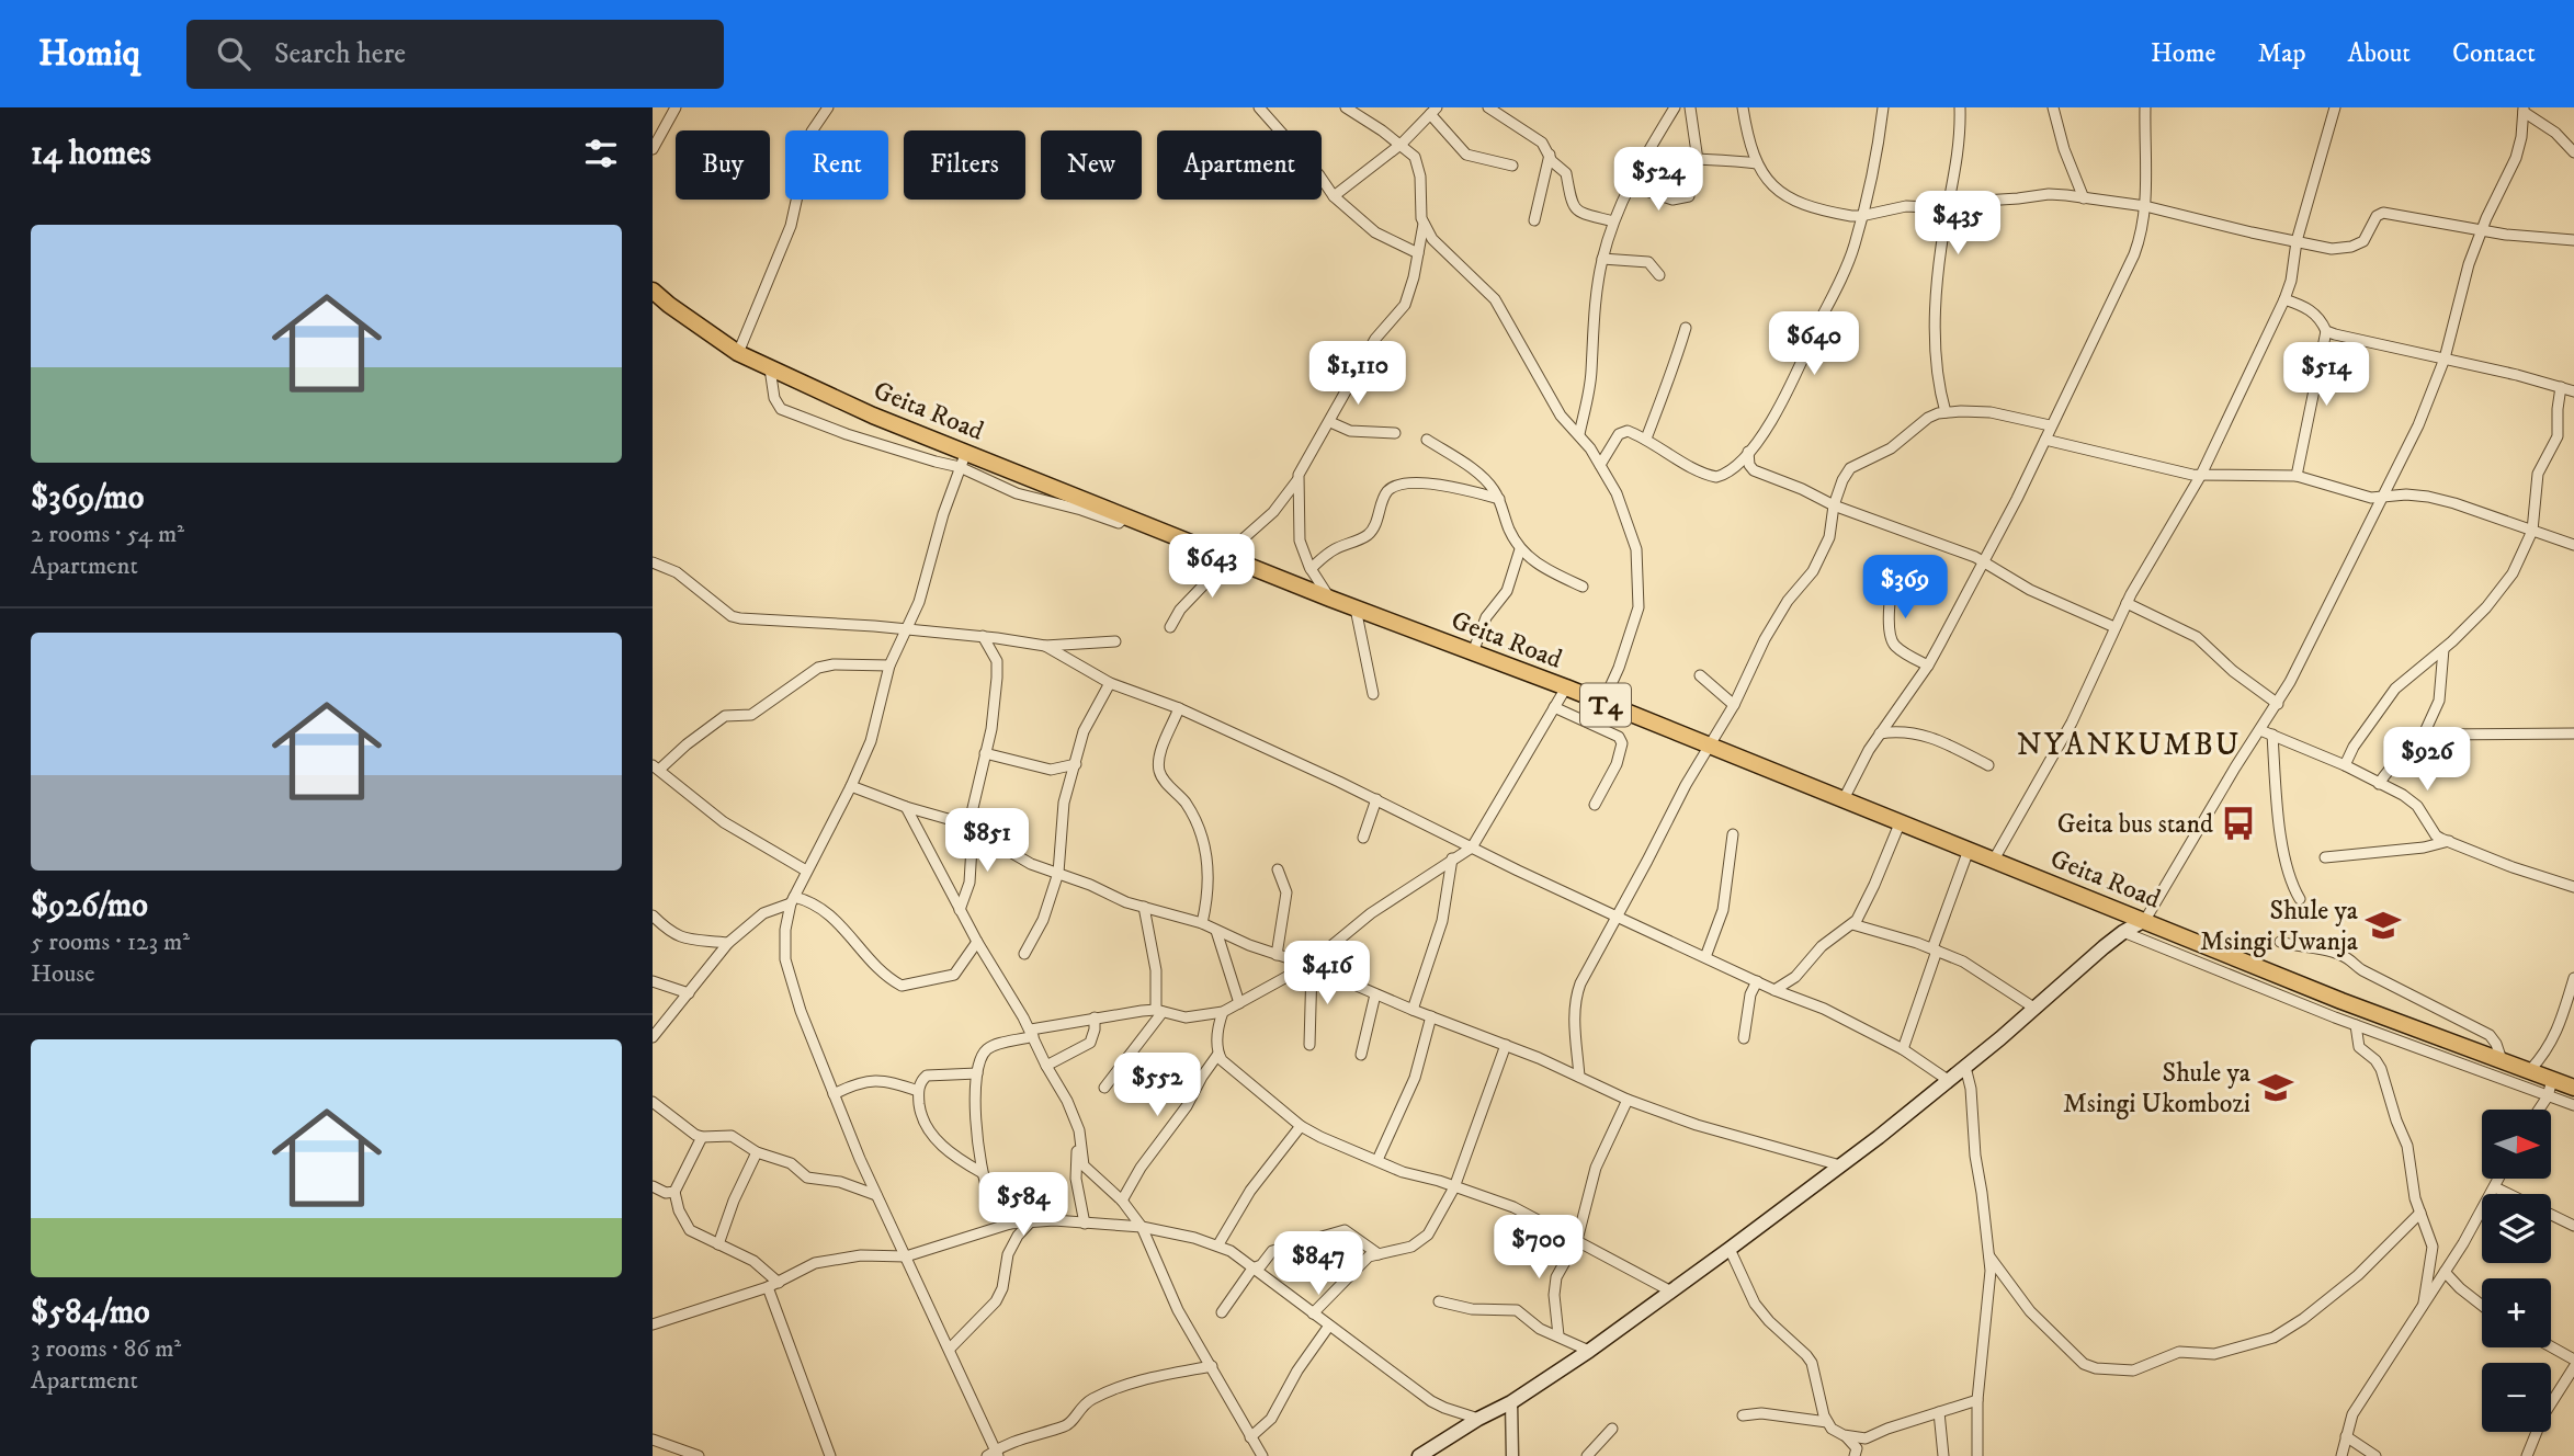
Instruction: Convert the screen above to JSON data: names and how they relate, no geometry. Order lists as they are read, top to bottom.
{
  "streets": {
    "highway": ["Geita Road", "T4"]
  },
  "districts": ["NYANKUMBU"],
  "places": {
    "bus stop": ["Geita bus stand"],
    "school or university": ["Shule ya Msingi Uwanja", "Shule ya Msingi Ukombozi"]
  },
  "north": "right",
  "page": {
    "header": "Homiq",
    "search": "Search here",
    "nav": [
      "Home",
      "Map",
      "About",
      "Contact"
    ],
    "heading": "14 homes",
    "chip": [
      "Buy",
      "Rent",
      "Filters",
      "New",
      "Apartment"
    ],
    "price": [
      "$524",
      "$435",
      "$640",
      "$1,110",
      "$514",
      "$643",
      "$369",
      "$926",
      "$851",
      "$416",
      "$552",
      "$584",
      "$700",
      "$847"
    ],
    "list": [
      {
        "name": "$369/mo",
        "note": "2 rooms · 54 m² · Apartment"
      },
      {
        "name": "$926/mo",
        "note": "5 rooms · 123 m² · House"
      },
      {
        "name": "$584/mo",
        "note": "3 rooms · 86 m² · Apartment"
      }
    ],
    "map_buttons": ["+", "−"]
  }
}
